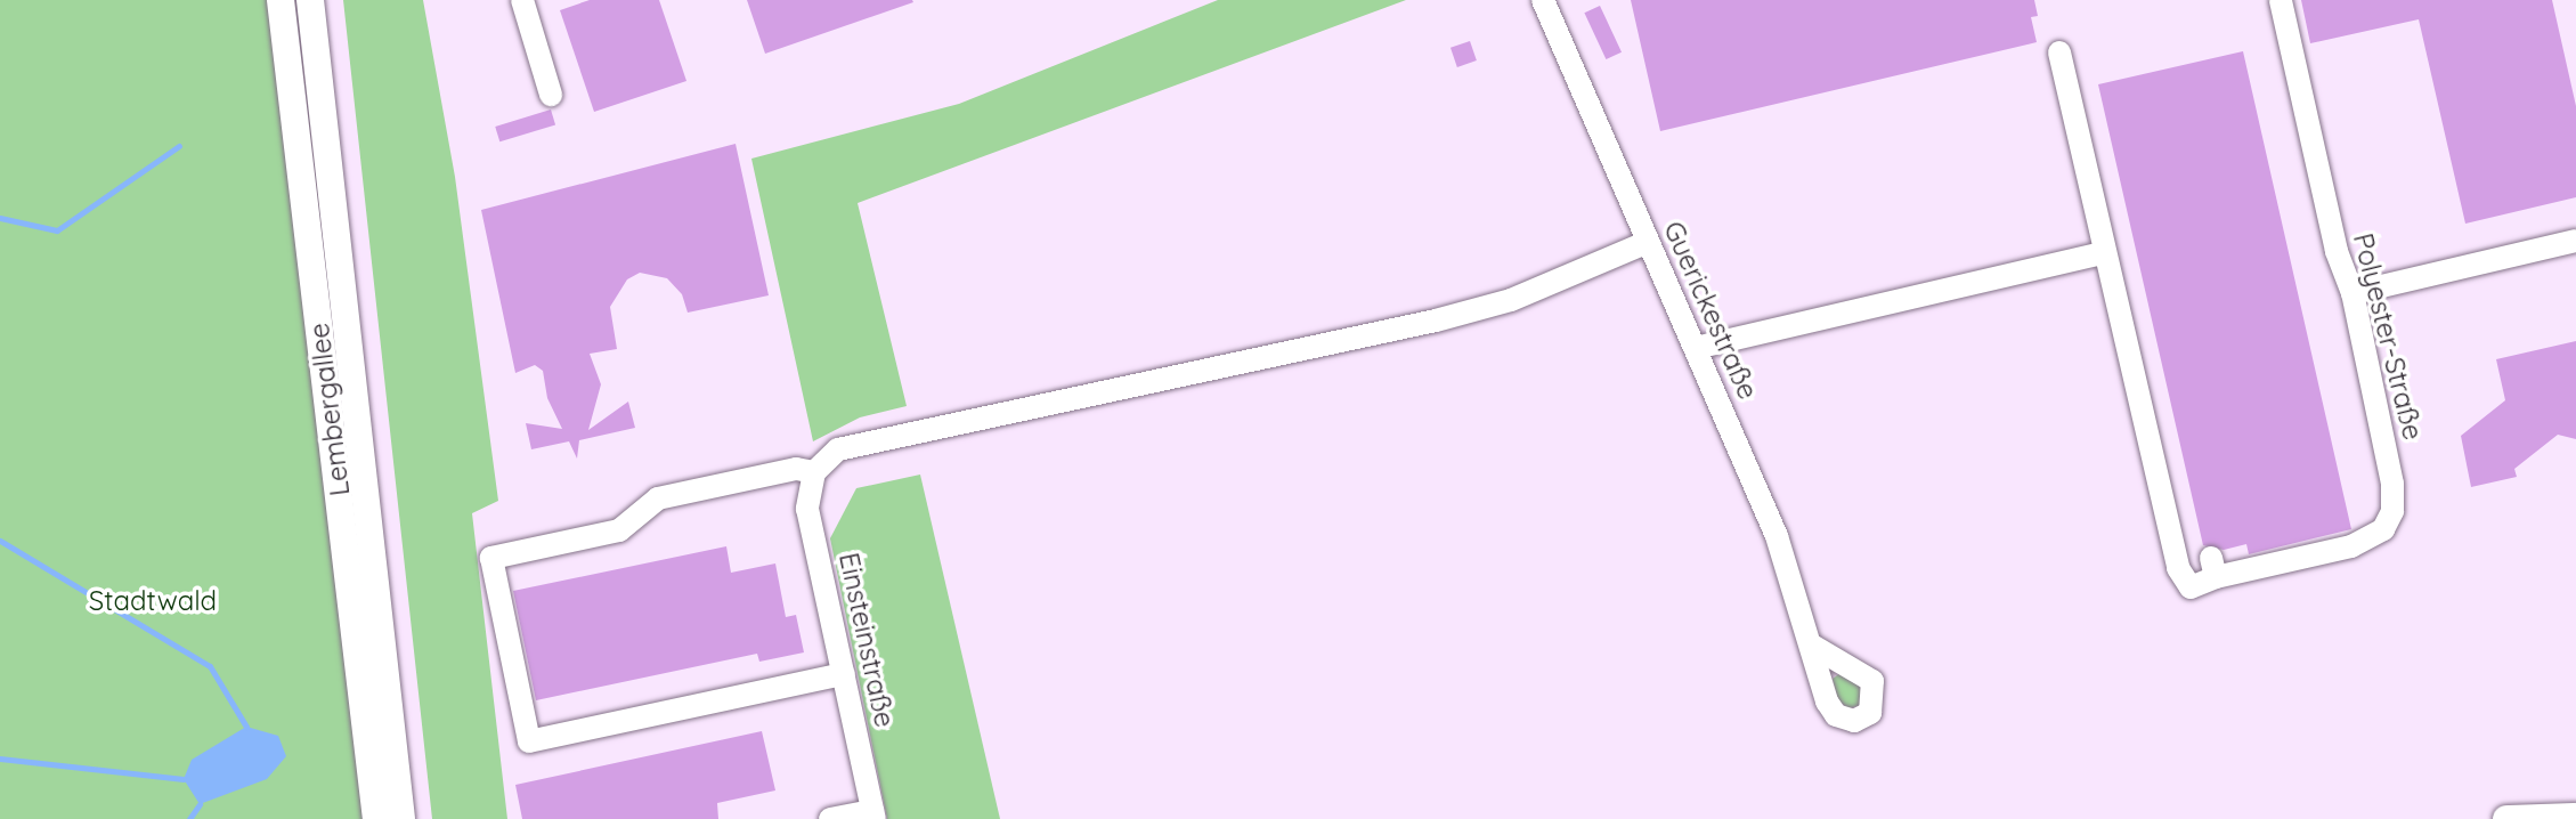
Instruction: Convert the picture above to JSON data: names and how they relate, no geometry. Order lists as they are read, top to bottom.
{
  "streets": {
    "main road": ["Lembergallee"],
    "street": ["Guerickestraße", "Polyester-Straße", "Einsteinstraße"]
  },
  "parks": ["Stadtwald"]
}
